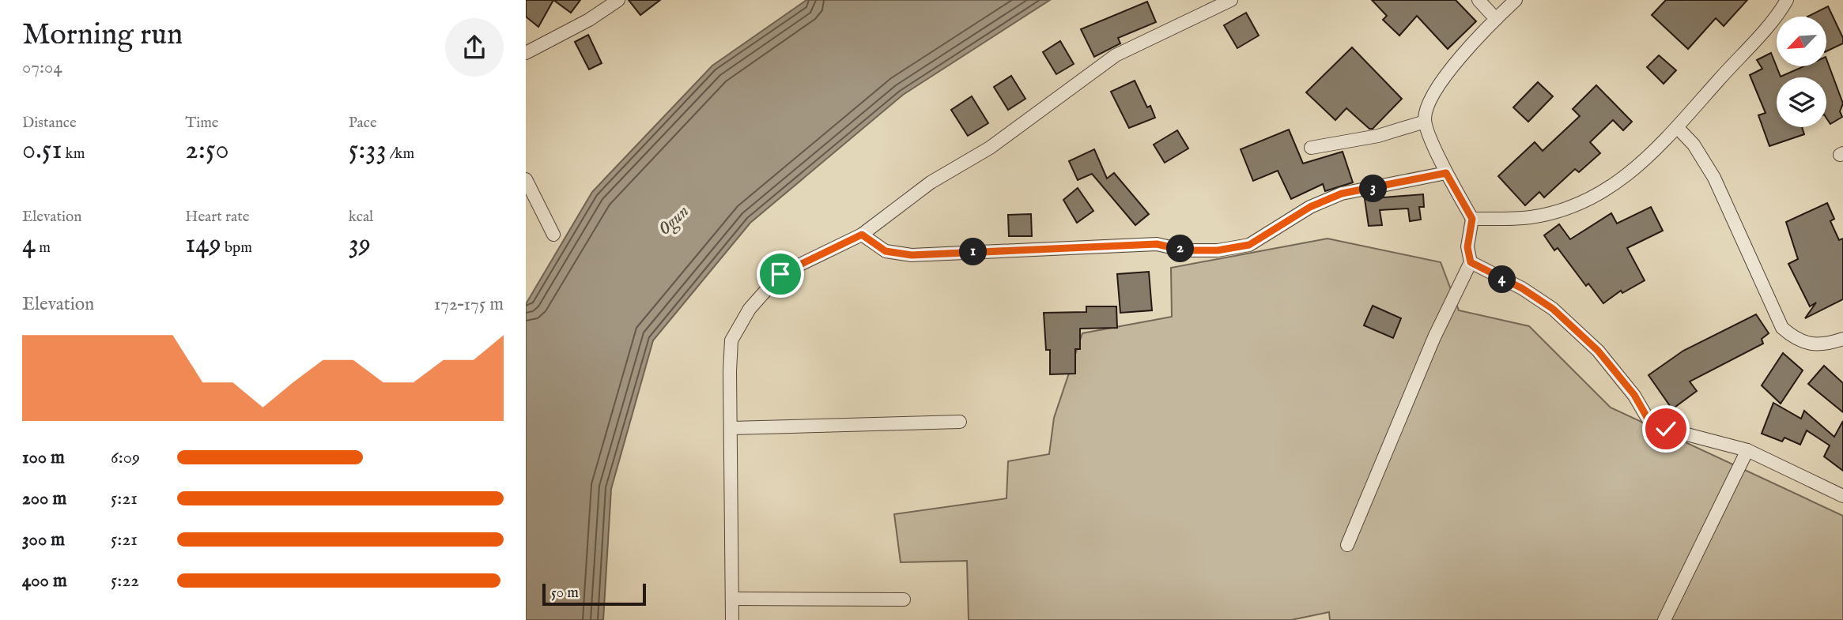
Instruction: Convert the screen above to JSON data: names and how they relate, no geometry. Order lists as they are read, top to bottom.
{
  "water": ["Ogun"],
  "scale_bar": "50 m",
  "north": "bottom left",
  "page": {
    "heading": ["Morning run", "07:04"],
    "stats": [
      ["Distance", "0.51 km"],
      ["Time", "2:50"],
      ["Pace", "5:33 /km"],
      ["Elevation", "4 m"],
      ["Heart rate", "149 bpm"],
      ["kcal", "39"]
    ],
    "pins": [
      "3",
      "2",
      "1",
      "4"
    ],
    "chart": ["Elevation", "172–175 m"],
    "list": [
      {
        "name": "100 m",
        "note": "6:09"
      },
      {
        "name": "200 m",
        "note": "5:21"
      },
      {
        "name": "300 m",
        "note": "5:21"
      },
      {
        "name": "400 m",
        "note": "5:22"
      }
    ],
    "scale": "50 m"
  }
}
